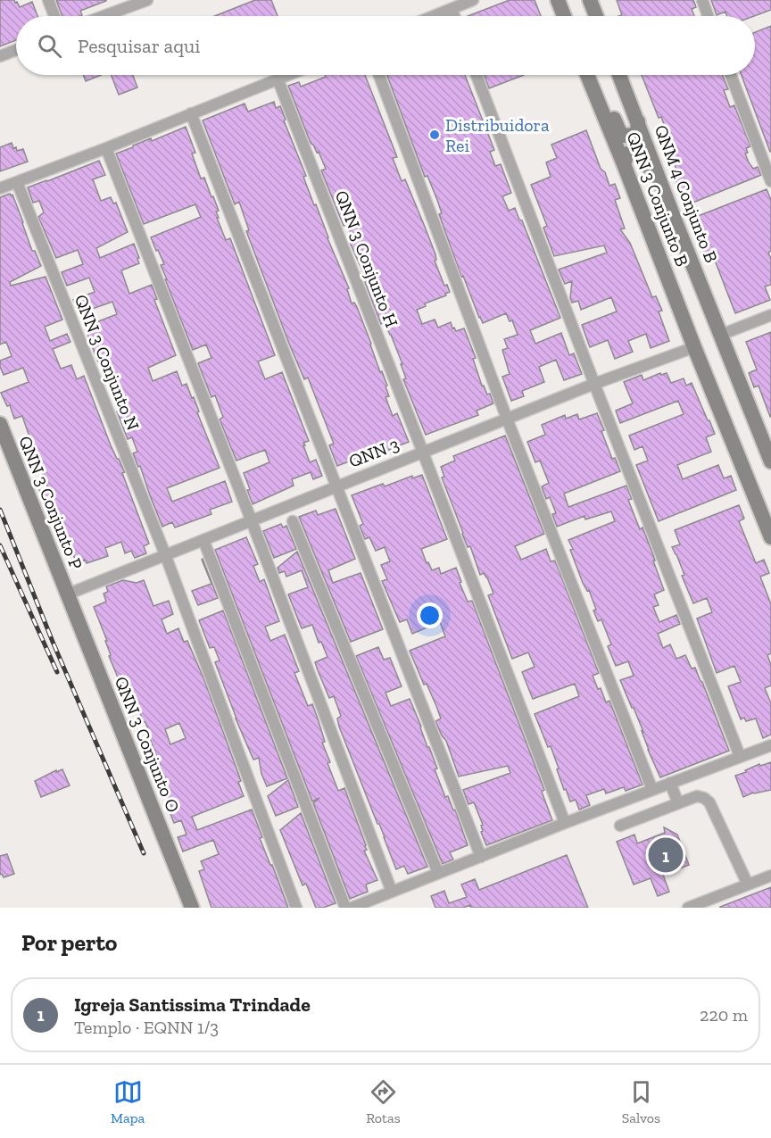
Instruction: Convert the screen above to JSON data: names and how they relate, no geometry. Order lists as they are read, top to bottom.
{
  "streets": {
    "main road": [
      "QNM 4 Conjunto B",
      "QNN 3 Conjunto B",
      "QNN 3 Conjunto P",
      "QNN 3 Conjunto O"
    ],
    "street": ["QNN 3 Conjunto H", "QNN 3 Conjunto N", "QNN 3"]
  },
  "crossings": [
    ["QNN 3 Conjunto B", "QNN 3"],
    ["QNN 3 Conjunto H", "QNN 3"],
    ["QNN 3 Conjunto N", "QNN 3"],
    ["QNN 3", "QNN 3 Conjunto P"],
    ["QNN 3", "QNN 3 Conjunto O"],
    ["QNN 3 Conjunto P", "QNN 3 Conjunto O"]
  ],
  "places": ["Distribuidora Rei"],
  "page": {
    "search": "Pesquisar aqui",
    "pins": "1",
    "heading": "Por perto",
    "list": [
      {
        "mark": "1",
        "name": "Igreja Santissima Trindade",
        "note": "Templo · EQNN 1/3",
        "value": "220 m"
      }
    ],
    "nav": ["Mapa", "Rotas", "Salvos"]
  }
}
